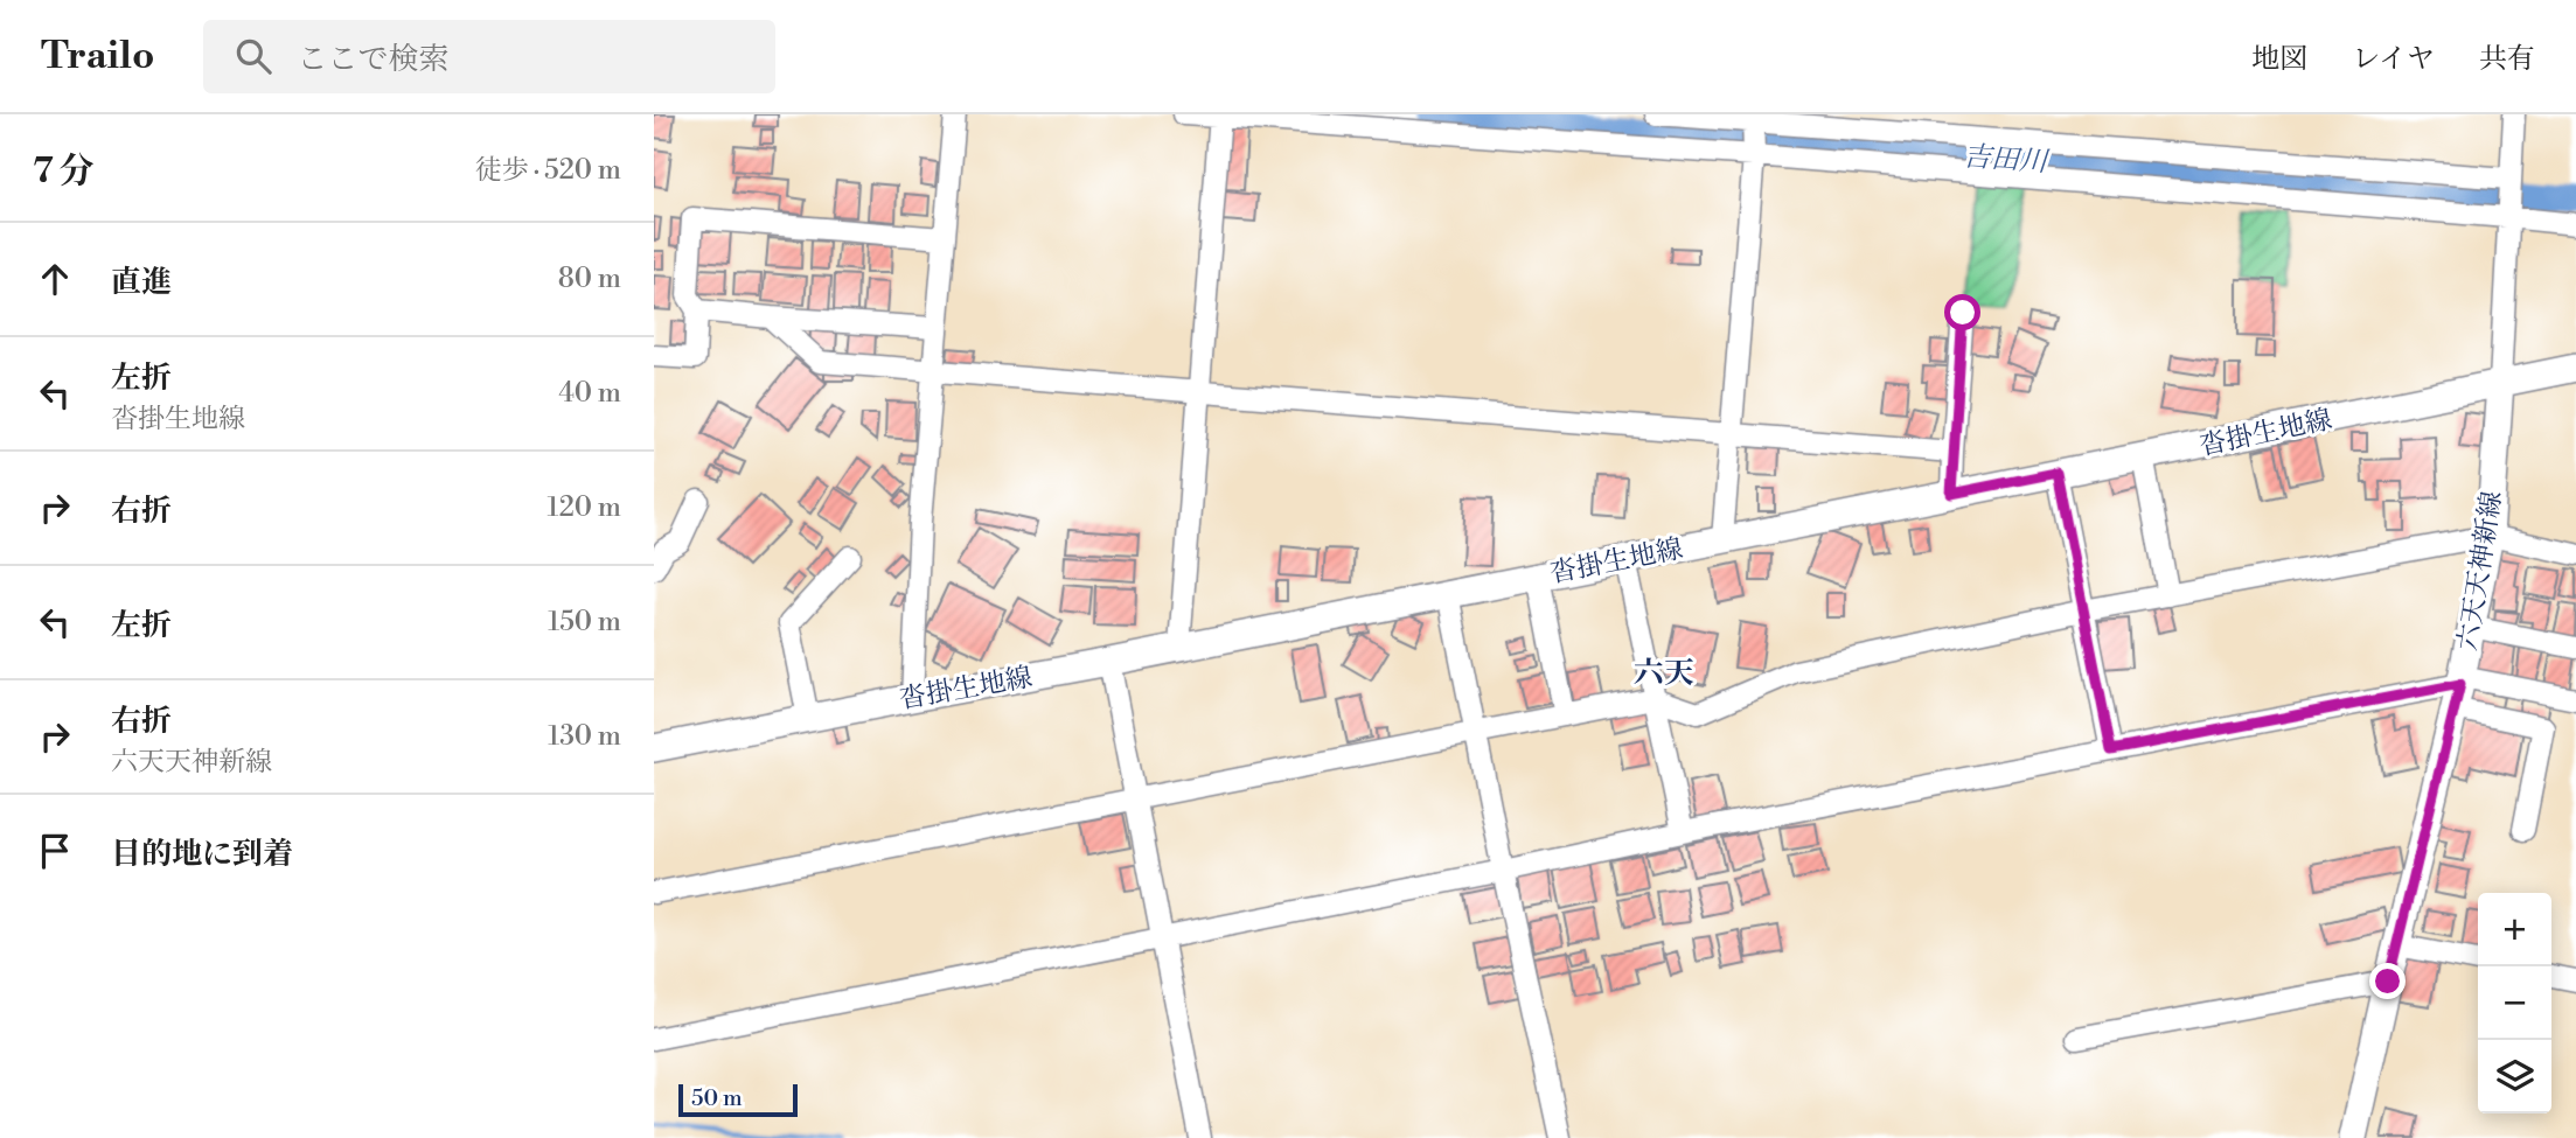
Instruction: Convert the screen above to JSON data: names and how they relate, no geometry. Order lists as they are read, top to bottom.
{
  "streets": {
    "main road": ["沓掛生地線", "六天天神新線"]
  },
  "crossings": [
    ["沓掛生地線", "六天天神新線"]
  ],
  "districts": ["六天"],
  "water": ["吉田川"],
  "scale_bar": "50 m",
  "page": {
    "header": "Trailo",
    "search": "ここで検索",
    "nav": ["地図", "レイヤ", "共有"],
    "heading": ["7 分", "徒歩 · 520 m"],
    "list": [
      ["直進", "80 m"],
      ["左折", "沓掛生地線", "40 m"],
      ["右折", "120 m"],
      ["左折", "150 m"],
      ["右折", "六天天神新線", "130 m"],
      "目的地に到着"
    ],
    "map_buttons": ["+", "−"],
    "scale": "50 m"
  }
}
